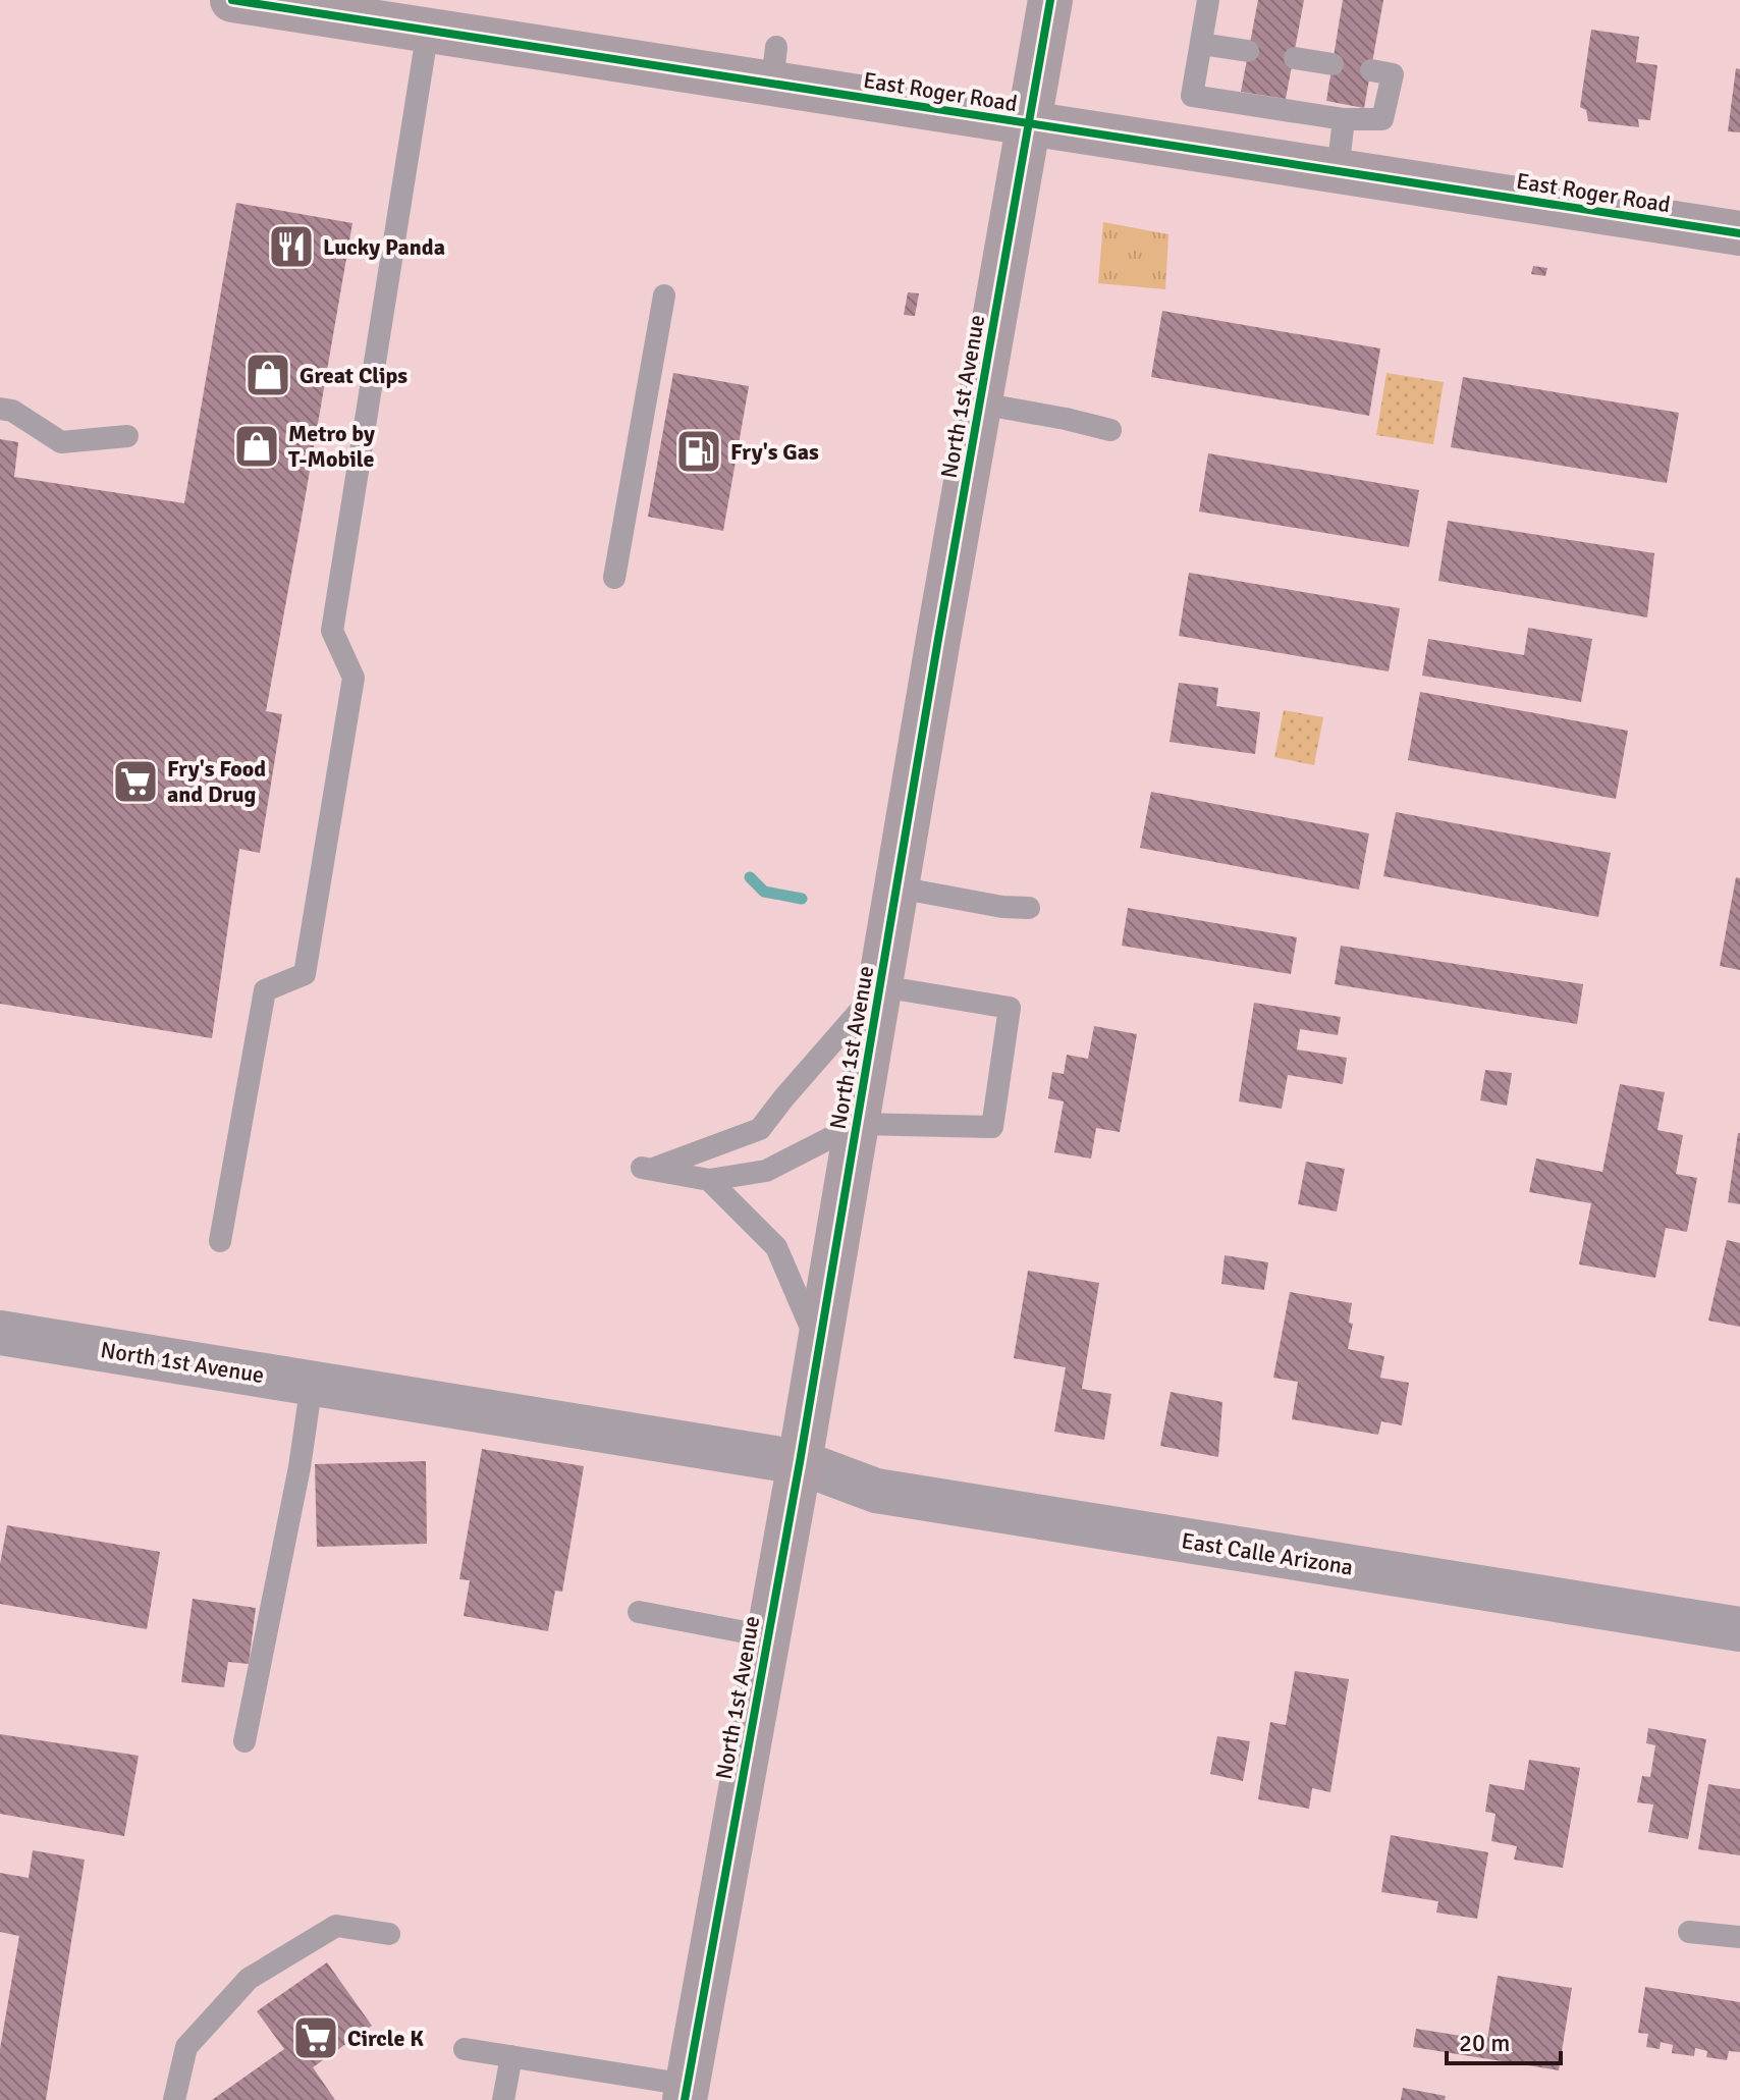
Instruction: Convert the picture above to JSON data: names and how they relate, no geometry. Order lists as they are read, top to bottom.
{
  "streets": {
    "main road": ["East Roger Road", "North 1st Avenue"],
    "street": ["East Calle Arizona"]
  },
  "crossings": [
    ["East Roger Road", "North 1st Avenue"],
    ["North 1st Avenue", "East Calle Arizona"]
  ],
  "places": {
    "restaurant": ["Lucky Panda"],
    "shop": ["Great Clips", "Metro by T-Mobile"],
    "fuel station": ["Fry's Gas"],
    "supermarket": ["Fry's Food and Drug", "Circle K"]
  },
  "scale_bar": "20 m"
}
